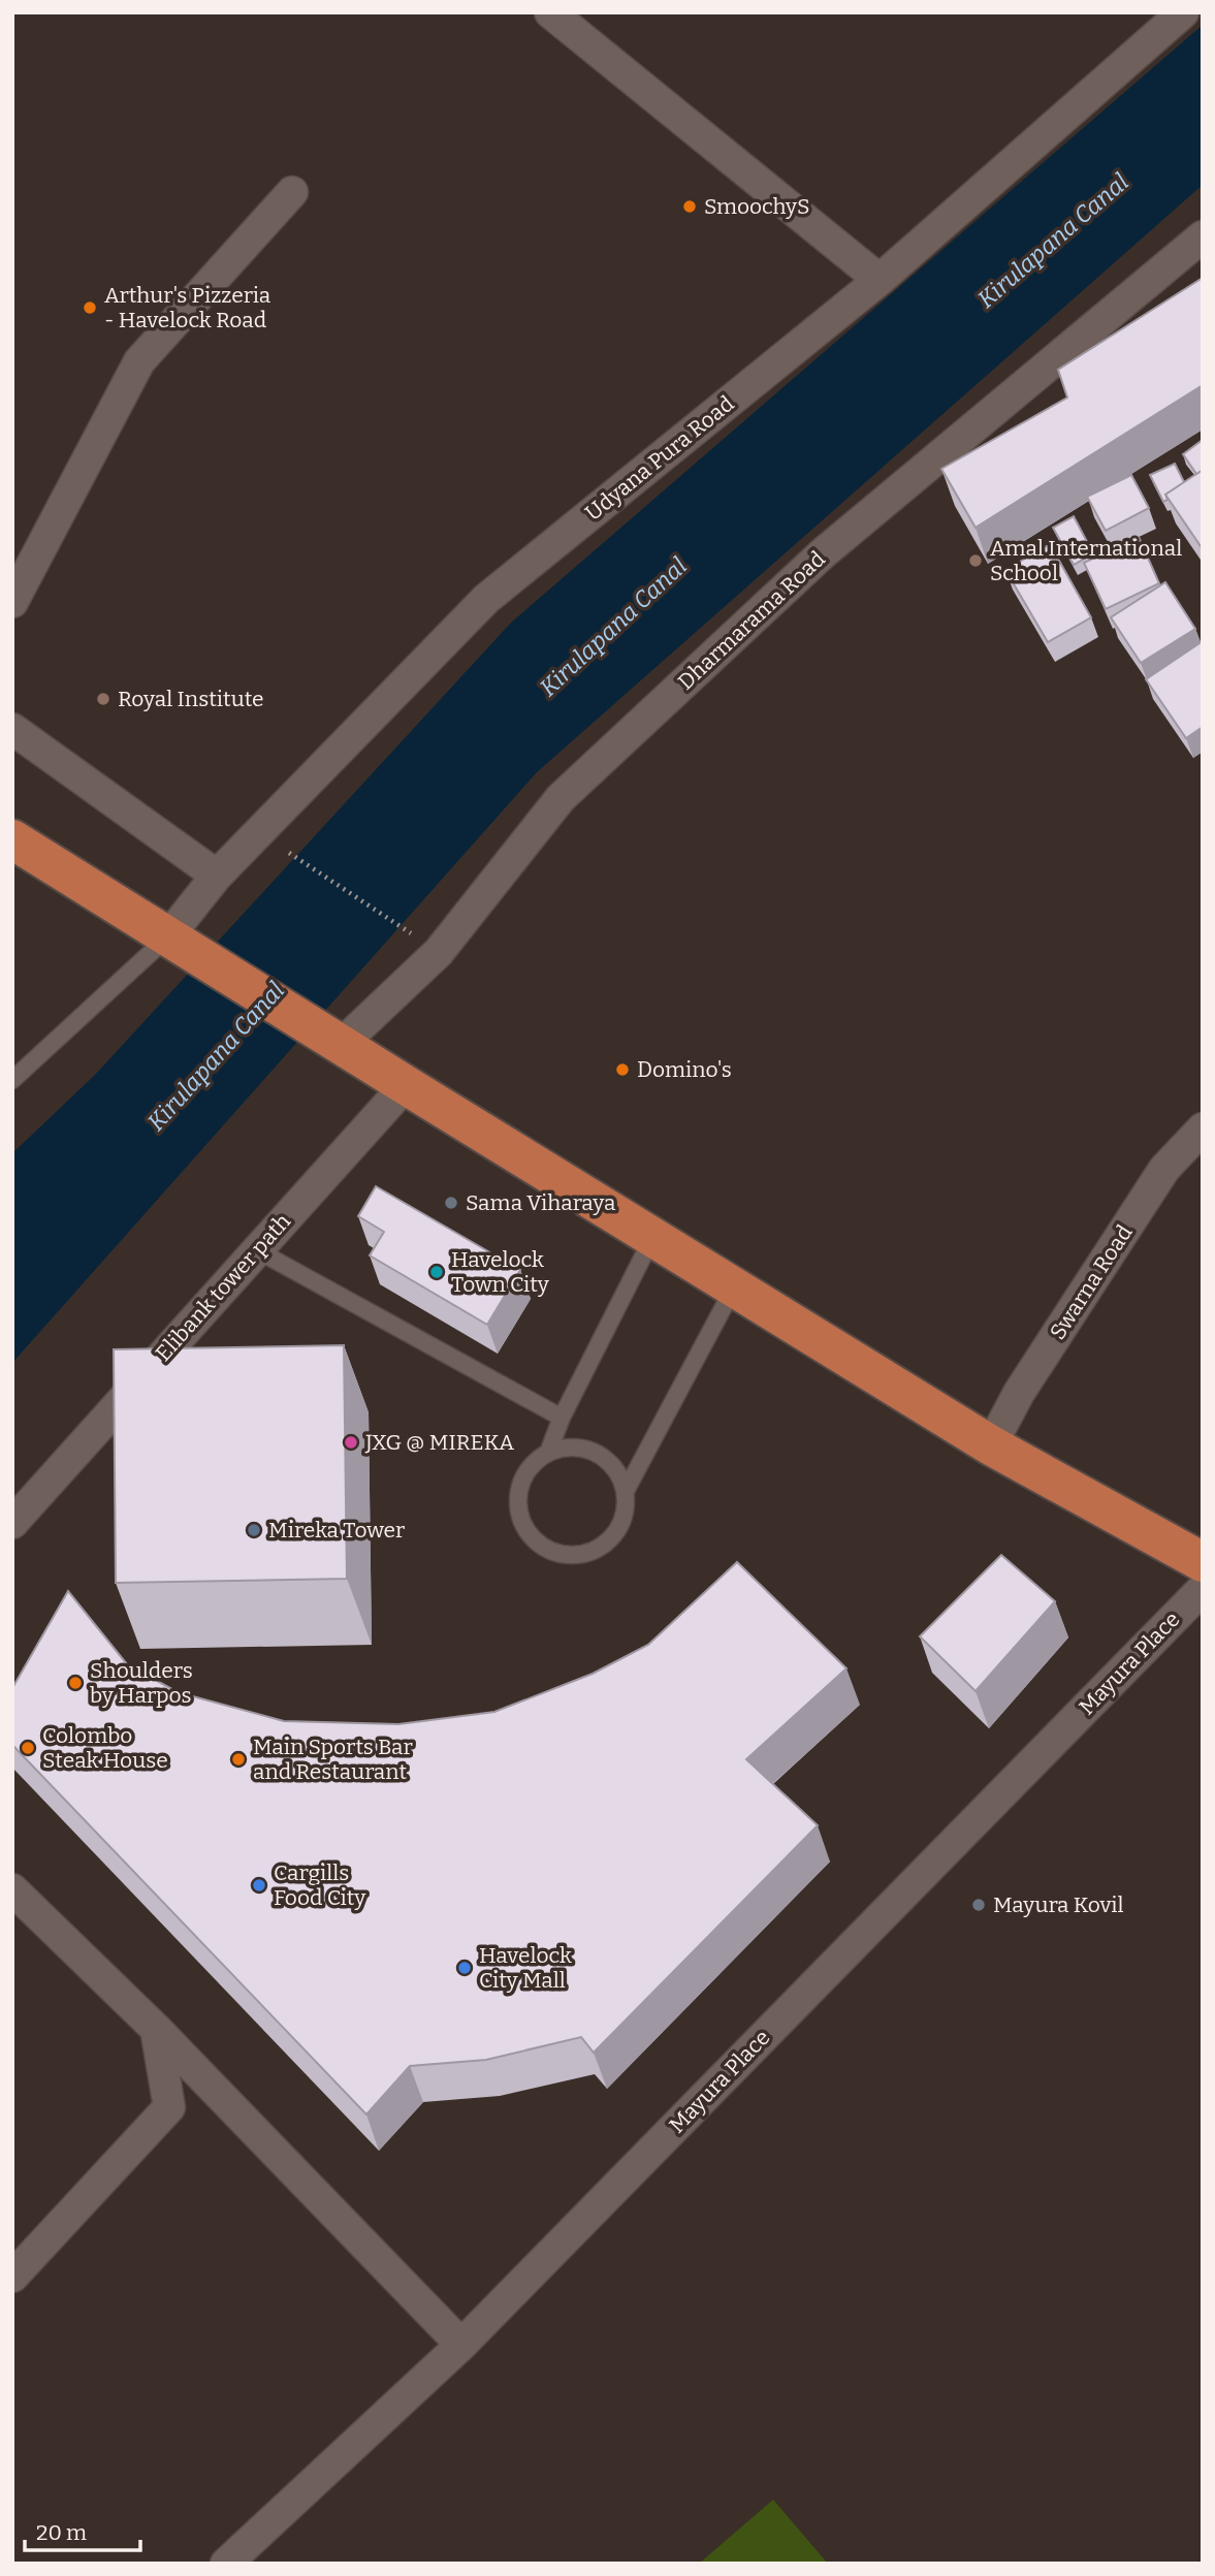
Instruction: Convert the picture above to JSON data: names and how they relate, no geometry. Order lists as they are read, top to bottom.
{
  "streets": {
    "street": [
      "Udyana Pura Road",
      "Dharmarama Road",
      "Swarna Road",
      "Elibank tower path",
      "Mayura Place"
    ]
  },
  "water": ["Kirulapana Canal"],
  "places": [
    "SmoochyS",
    "Arthur's Pizzeria - Havelock Road",
    "Amal International School",
    "Royal Institute",
    "Domino's",
    "Sama Viharaya",
    "Havelock Town City",
    "JXG @ MIREKA",
    "Mireka Tower",
    "Shoulders by Harpos",
    "Colombo Steak House",
    "Main Sports Bar and Restaurant",
    "Cargills Food City",
    "Mayura Kovil",
    "Havelock City Mall"
  ],
  "scale_bar": "20 m"
}
